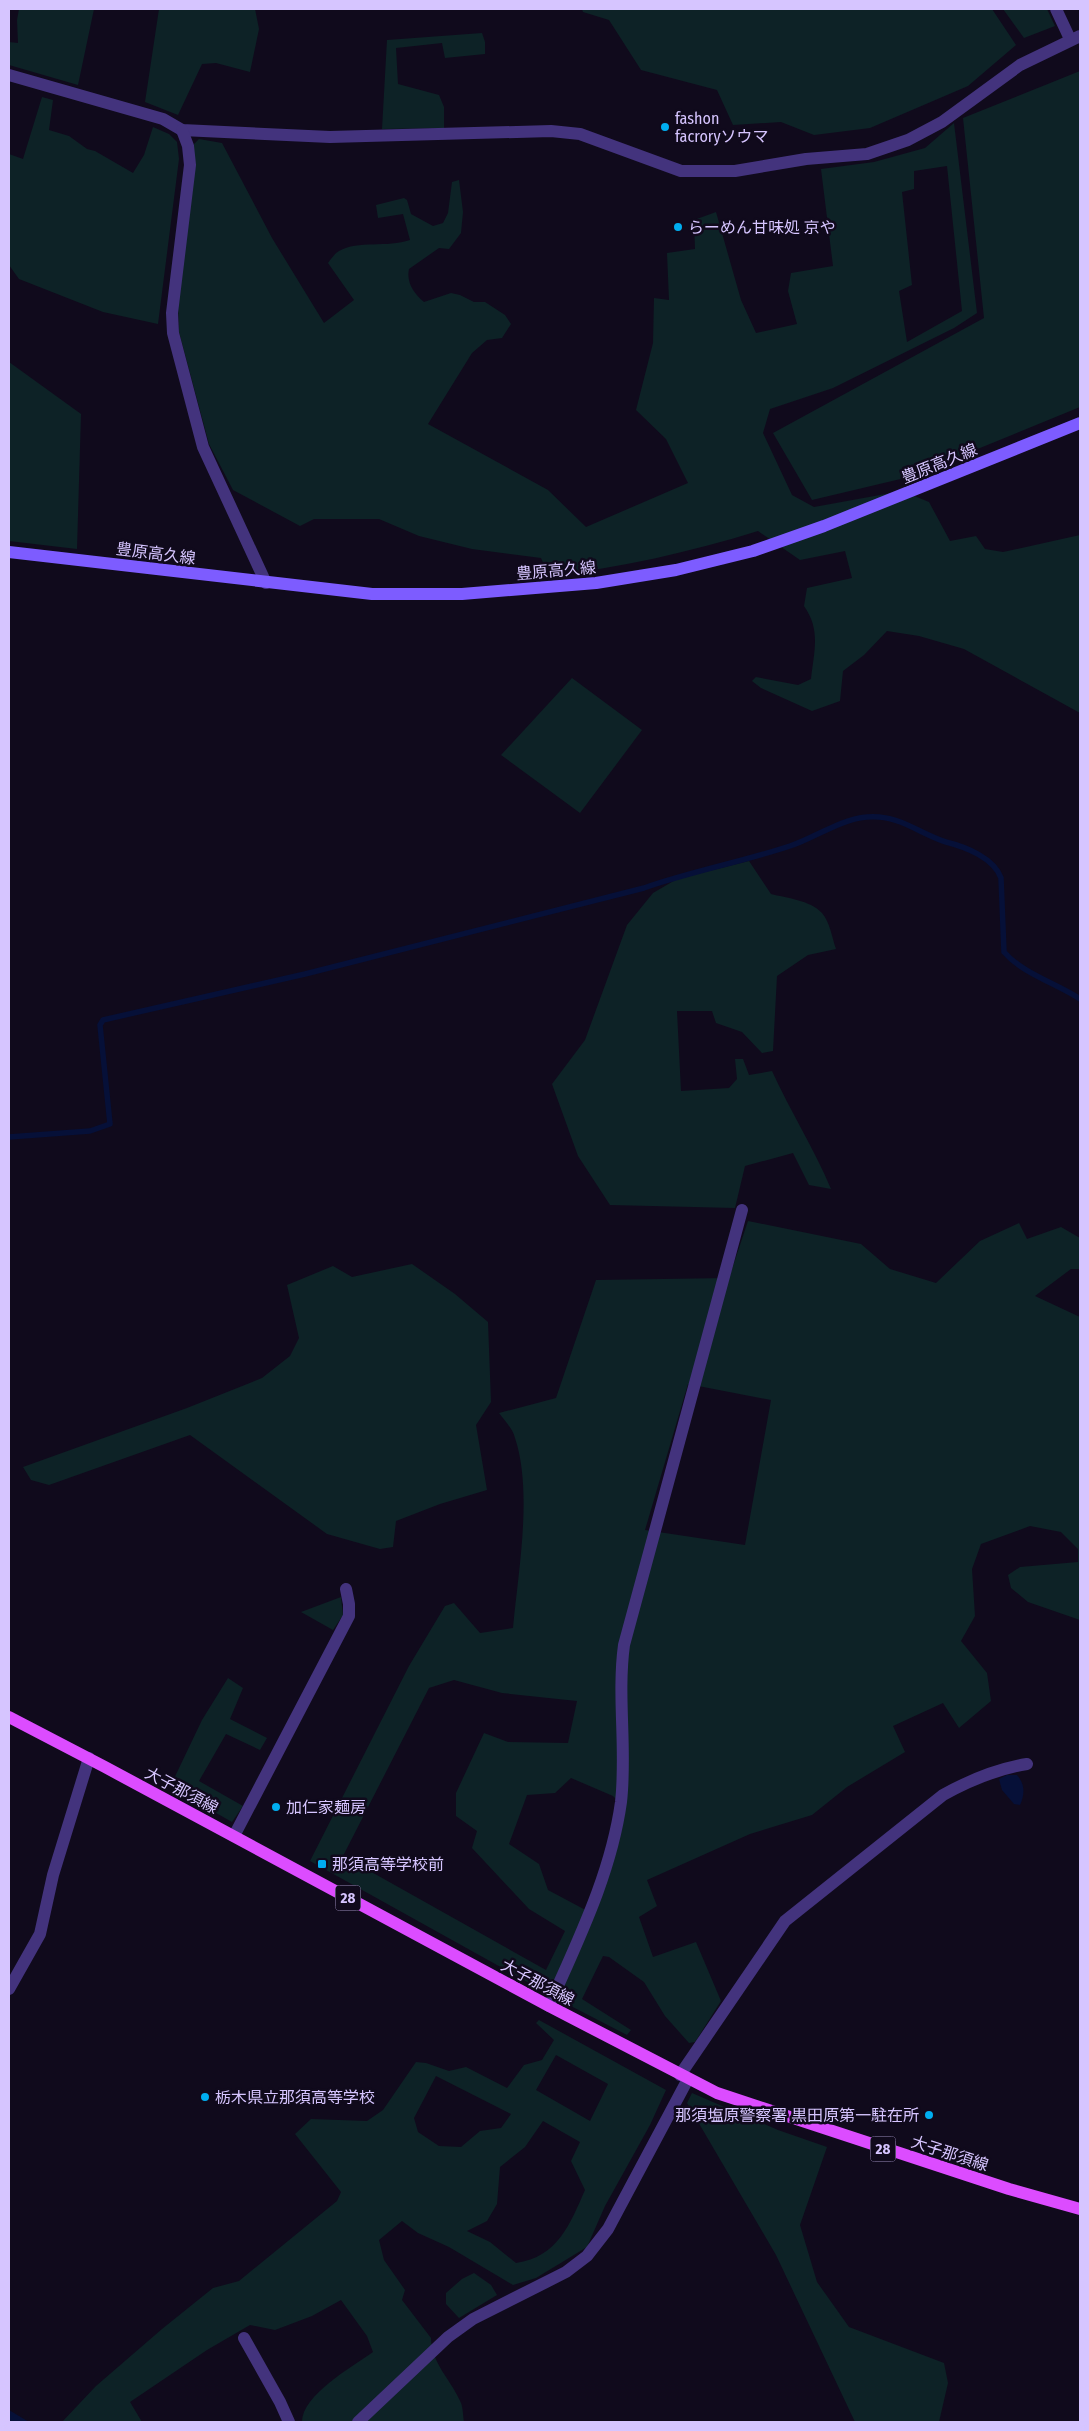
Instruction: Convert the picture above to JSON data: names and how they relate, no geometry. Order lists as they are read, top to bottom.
{
  "streets": {
    "main road": ["豊原高久線", "大子那須線", "28"]
  },
  "places": {
    "other": [
      "fashon facroryソウマ",
      "らーめん甘味処 京や",
      "加仁家麺房",
      "栃木県立那須高等学校",
      "那須塩原警察署 黒田原第一駐在所"
    ],
    "transit": ["那須高等学校前"]
  }
}
